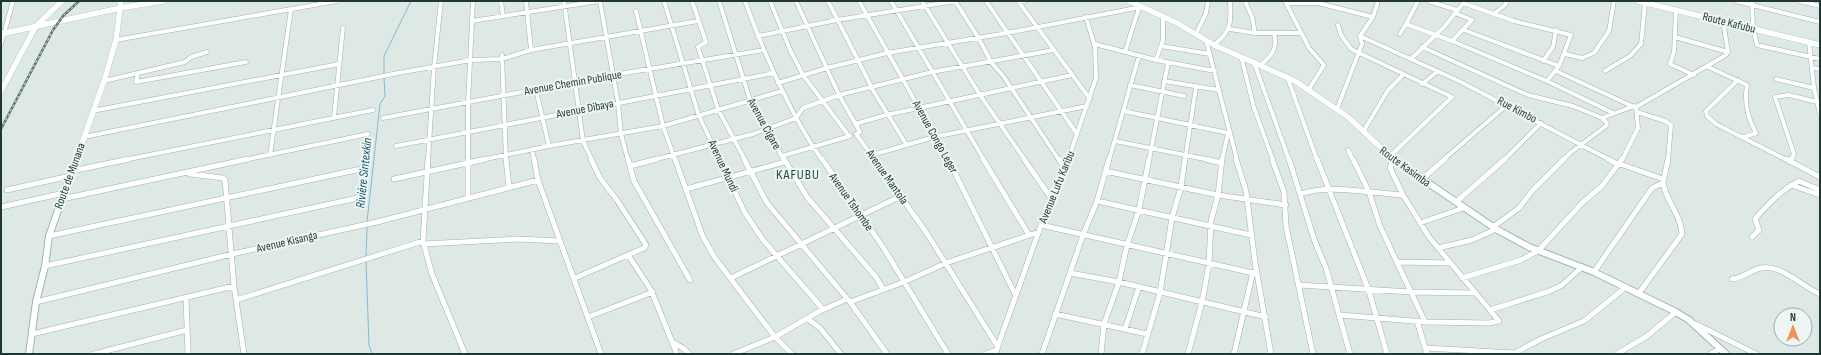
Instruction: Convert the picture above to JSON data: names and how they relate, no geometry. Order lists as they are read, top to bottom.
{
  "streets": {
    "street": [
      "Route Kafubu",
      "Avenue Chemin Publique",
      "Avenue Dibaya",
      "Rue Kimbo",
      "Avenue Cigare",
      "Avenue Congo Leger",
      "Avenue Mundi",
      "Route Kasimba",
      "Route de Munana",
      "Avenue Mantola",
      "Avenue Lufu Karibu",
      "Avenue Tshombe",
      "Avenue Kisanga"
    ]
  },
  "crossings": [
    ["Avenue Chemin Publique", "Avenue Cigare"],
    ["Avenue Chemin Publique", "Avenue Mundi"],
    ["Avenue Chemin Publique", "Avenue Tshombe"],
    ["Avenue Dibaya", "Avenue Cigare"],
    ["Avenue Dibaya", "Avenue Mundi"],
    ["Avenue Dibaya", "Avenue Tshombe"],
    ["Avenue Congo Leger", "Avenue Lufu Karibu"],
    ["Route de Munana", "Avenue Kisanga"],
    ["Avenue Mantola", "Avenue Lufu Karibu"]
  ],
  "districts": ["KAFUBU"],
  "water": ["Riviére Sintexkin"],
  "north": "top"
}
